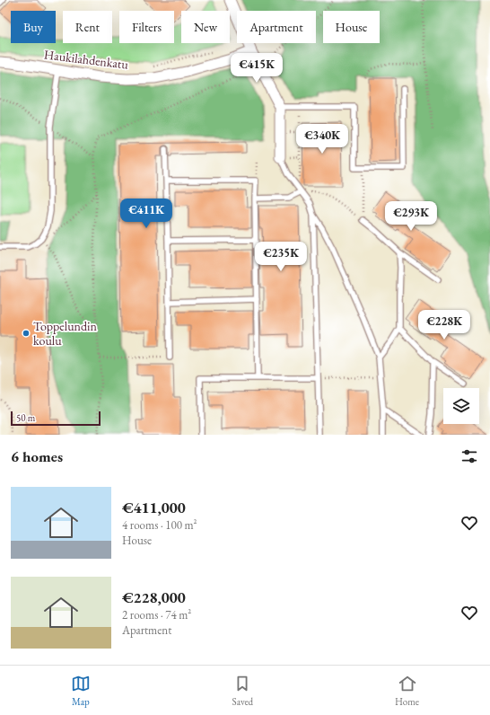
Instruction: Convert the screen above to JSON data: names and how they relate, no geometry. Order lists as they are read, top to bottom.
{
  "streets": {
    "street": ["Haukilahdenkatu"]
  },
  "places": ["Toppelundin koulu"],
  "scale_bar": "50 m",
  "page": {
    "chip": [
      "Buy",
      "Rent",
      "Filters",
      "New",
      "Apartment",
      "House"
    ],
    "price": [
      "€415K",
      "€340K",
      "€411K",
      "€293K",
      "€235K",
      "€228K"
    ],
    "scale": "50 m",
    "heading": "6 homes",
    "list": [
      {
        "name": "€411,000",
        "note": "4 rooms · 100 m² · House"
      },
      {
        "name": "€228,000",
        "note": "2 rooms · 74 m² · Apartment"
      }
    ],
    "tabs": ["Map", "Saved", "Home"]
  }
}
